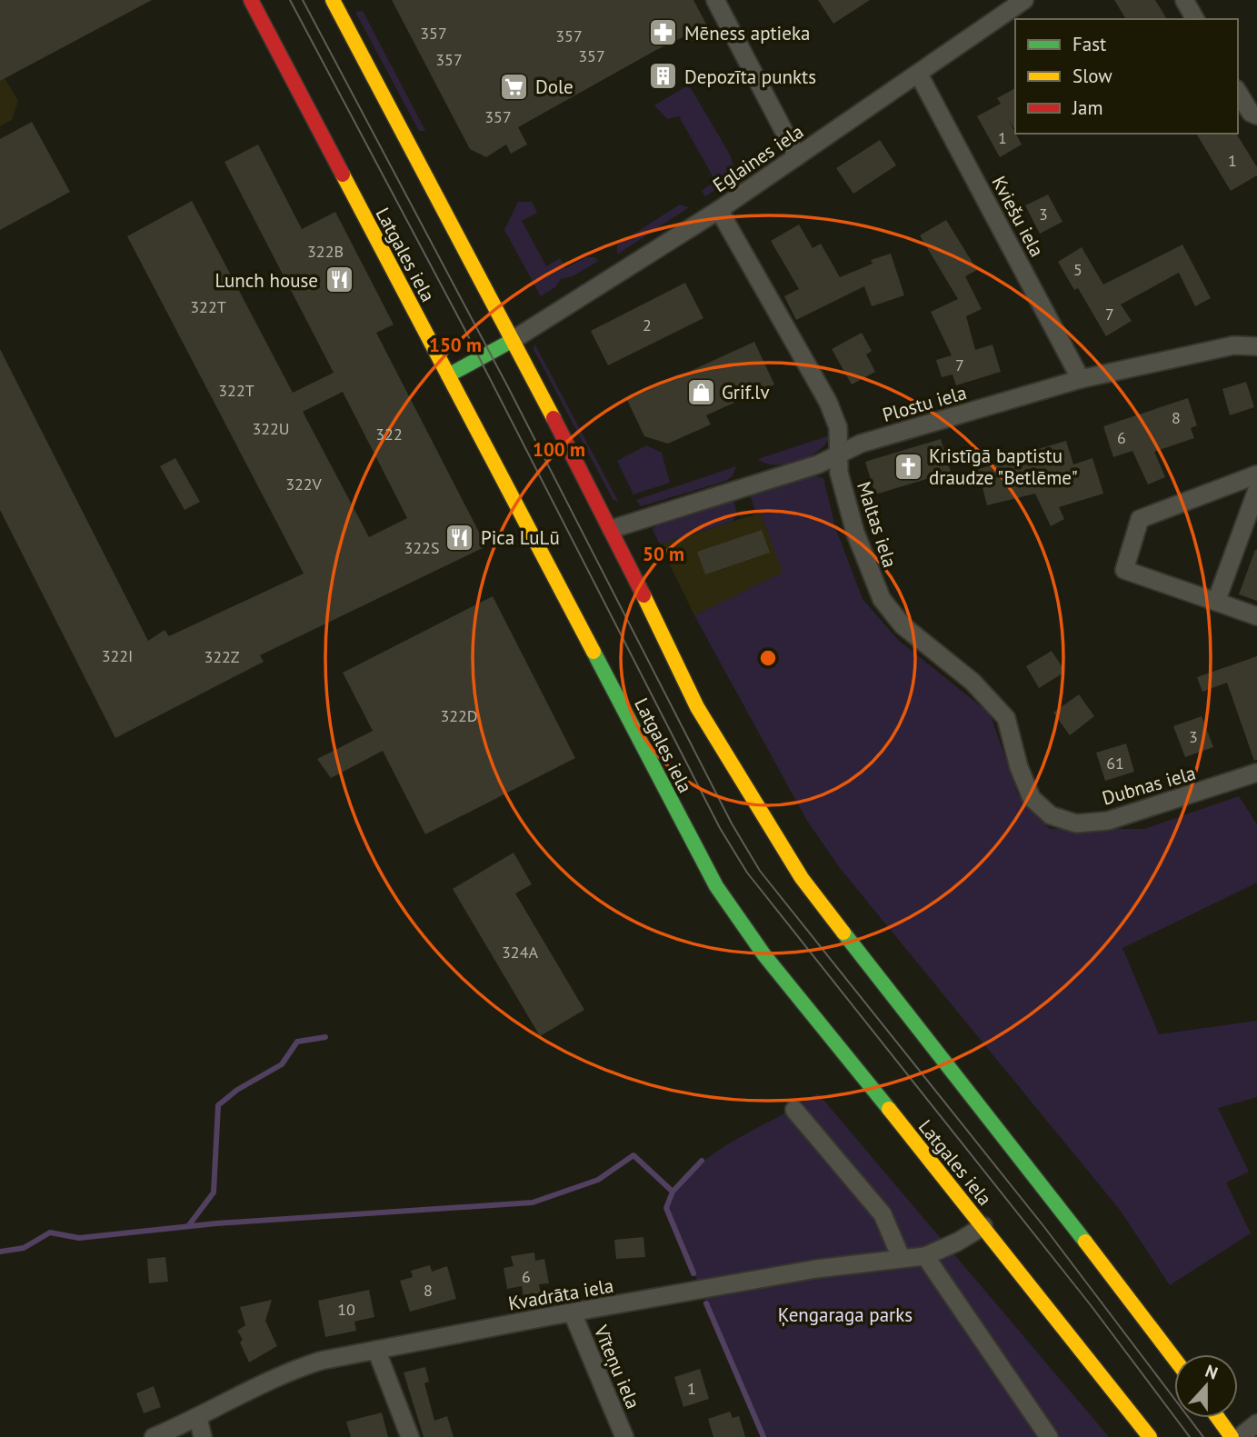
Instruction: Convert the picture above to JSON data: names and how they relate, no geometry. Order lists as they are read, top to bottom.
{
  "streets": {
    "highway": ["Latgales iela"],
    "street": [
      "Eglaines iela",
      "Kviešu iela",
      "Plostu iela",
      "Maltas iela",
      "Dubnas iela",
      "Kvadrāta iela",
      "Vīteņu iela"
    ]
  },
  "crossings": [
    ["Eglaines iela", "Kviešu iela"],
    ["Eglaines iela", "Maltas iela"],
    ["Kviešu iela", "Plostu iela"],
    ["Latgales iela", "Kvadrāta iela"],
    ["Plostu iela", "Maltas iela"],
    ["Maltas iela", "Dubnas iela"],
    ["Kvadrāta iela", "Vīteņu iela"]
  ],
  "parks": ["Ķengaraga parks"],
  "places": {
    "pharmacy": ["Mēness aptieka"],
    "building": ["Depozīta punkts"],
    "supermarket": ["Dole"],
    "restaurant": ["Lunch house", "Pica LuLū"],
    "shop": ["Grif.lv"],
    "church": ["Kristīgā baptistu draudze \"Betlēme\""]
  },
  "house_numbers": [
    "357",
    "357",
    "357",
    "357",
    "357",
    "1",
    "1",
    "3",
    "322B",
    "5",
    "322T",
    "7",
    "2",
    "7",
    "322T",
    "8",
    "322U",
    "322",
    "6",
    "322V",
    "322S",
    "322I",
    "322Z",
    "322D",
    "3",
    "61",
    "324A",
    "6",
    "8",
    "10",
    "1"
  ],
  "legend": ["Fast", "Slow", "Jam"],
  "north": "top",
  "rings": ["150 m", "100 m", "50 m"]
}
